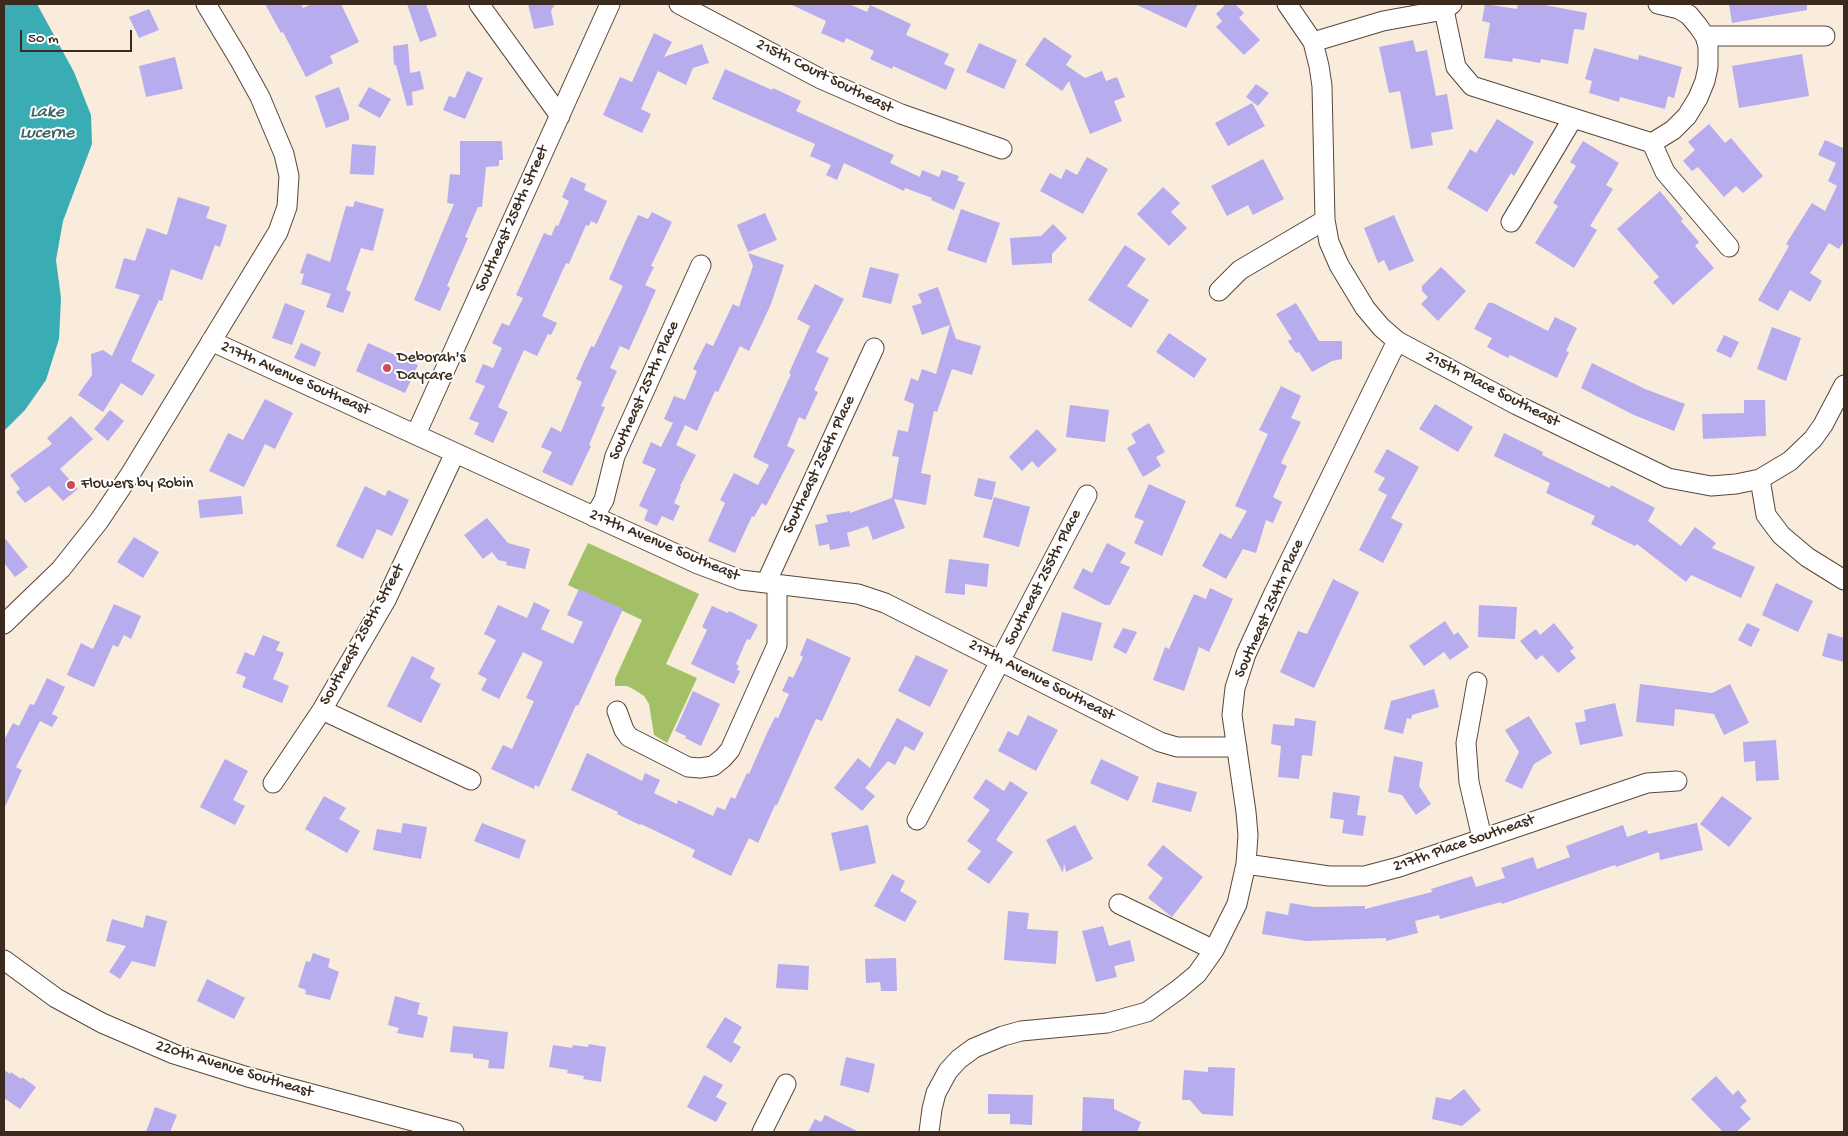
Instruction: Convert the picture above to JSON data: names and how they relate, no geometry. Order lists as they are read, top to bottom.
{
  "streets": {
    "street": [
      "215th Court Southeast",
      "Southeast 258th Street",
      "217th Avenue Southeast",
      "215th Place Southeast",
      "Southeast 257th Place",
      "Southeast 256th Place",
      "Southeast 255th Place",
      "Southeast 254th Place",
      "217th Place Southeast",
      "220th Avenue Southeast"
    ]
  },
  "crossings": [
    ["Southeast 258th Street", "217th Avenue Southeast"],
    ["217th Avenue Southeast", "Southeast 257th Place"],
    ["217th Avenue Southeast", "Southeast 256th Place"],
    ["217th Avenue Southeast", "Southeast 255th Place"],
    ["217th Avenue Southeast", "Southeast 254th Place"],
    ["215th Place Southeast", "Southeast 254th Place"],
    ["Southeast 254th Place", "217th Place Southeast"]
  ],
  "water": ["Lake Lucerne"],
  "places": ["Deborah's Daycare", "Flowers by Robin"],
  "scale_bar": "50 m"
}
